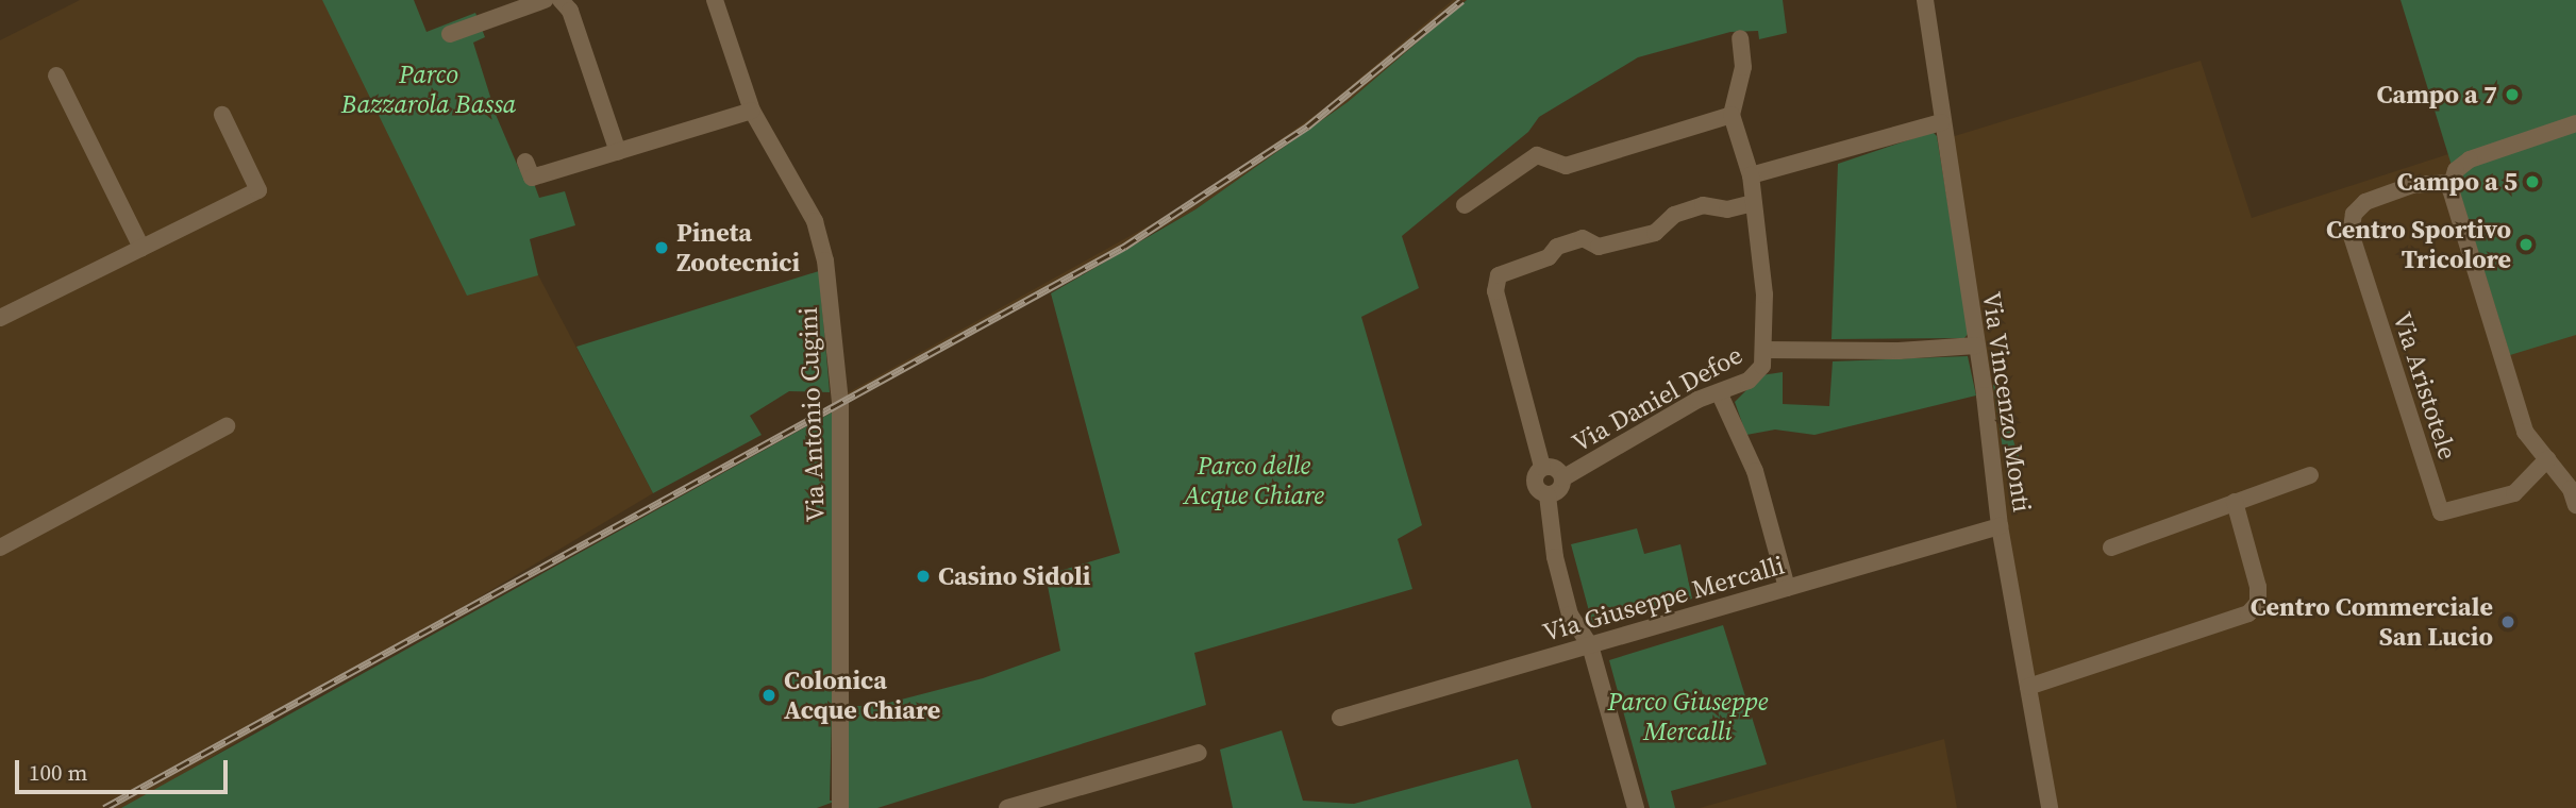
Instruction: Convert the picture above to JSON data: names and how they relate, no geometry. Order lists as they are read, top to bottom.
{
  "streets": {
    "street": [
      "Via Aristotele",
      "Via Daniel Defoe",
      "Via Vincenzo Monti",
      "Via Antonio Cugini",
      "Via Giuseppe Mercalli"
    ]
  },
  "crossings": [
    ["Via Daniel Defoe", "Via Giuseppe Mercalli"],
    ["Via Vincenzo Monti", "Via Giuseppe Mercalli"]
  ],
  "parks": ["Parco Bazzarola Bassa", "Parco delle Acque Chiare", "Parco Giuseppe Mercalli"],
  "places": [
    "Campo a 7",
    "Campo a 5",
    "Centro Sportivo Tricolore",
    "Pineta Zootecnici",
    "Casino Sidoli",
    "Centro Commerciale San Lucio",
    "Colonica Acque Chiare"
  ],
  "scale_bar": "100 m"
}
